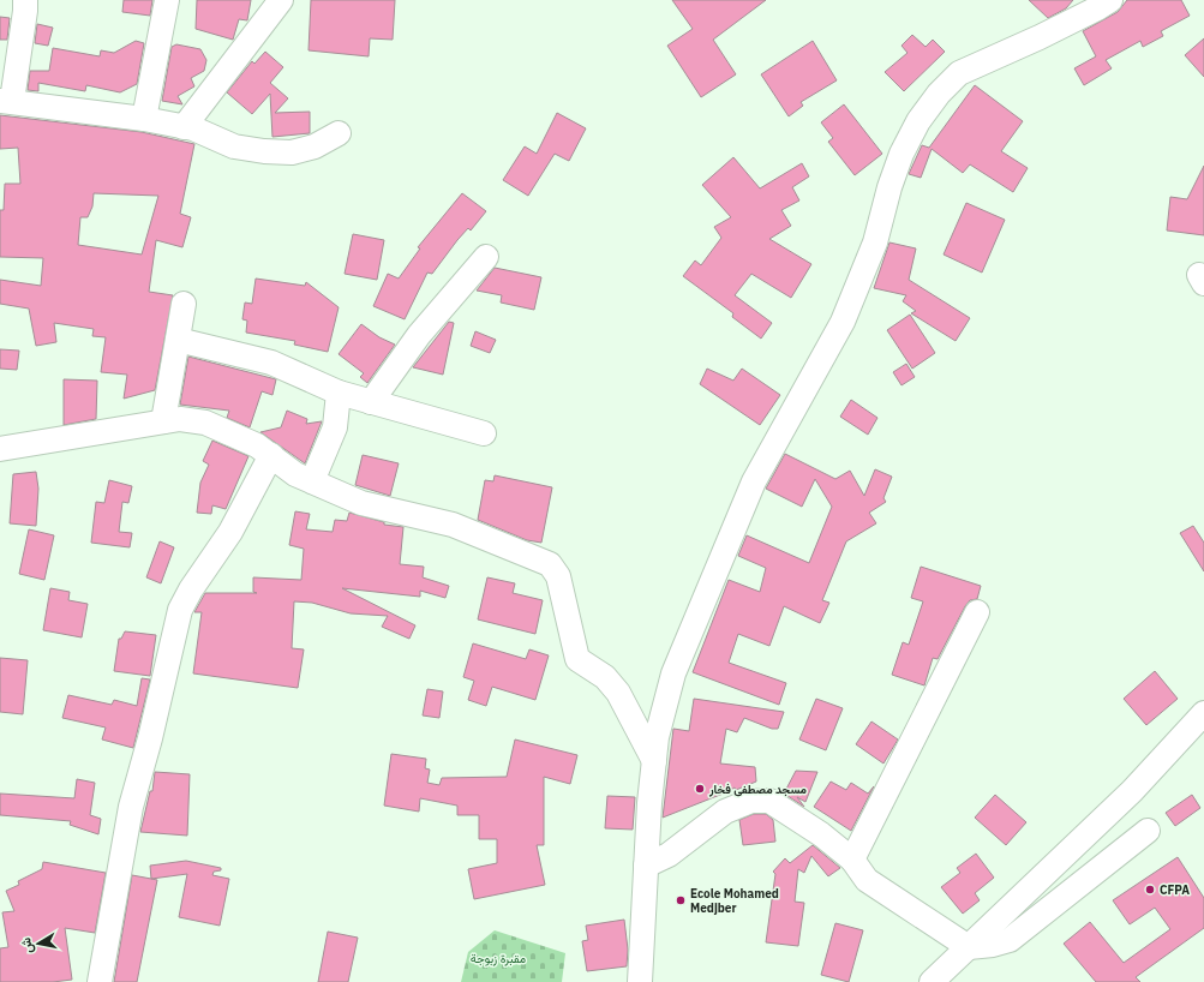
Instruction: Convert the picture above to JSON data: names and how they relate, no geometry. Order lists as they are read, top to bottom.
{
  "parks": ["مقبرة زبوجة"],
  "places": ["مسجد مصطفى فخار", "CFPA", "Ecole Mohamed Medjber"],
  "north": "left"
}
